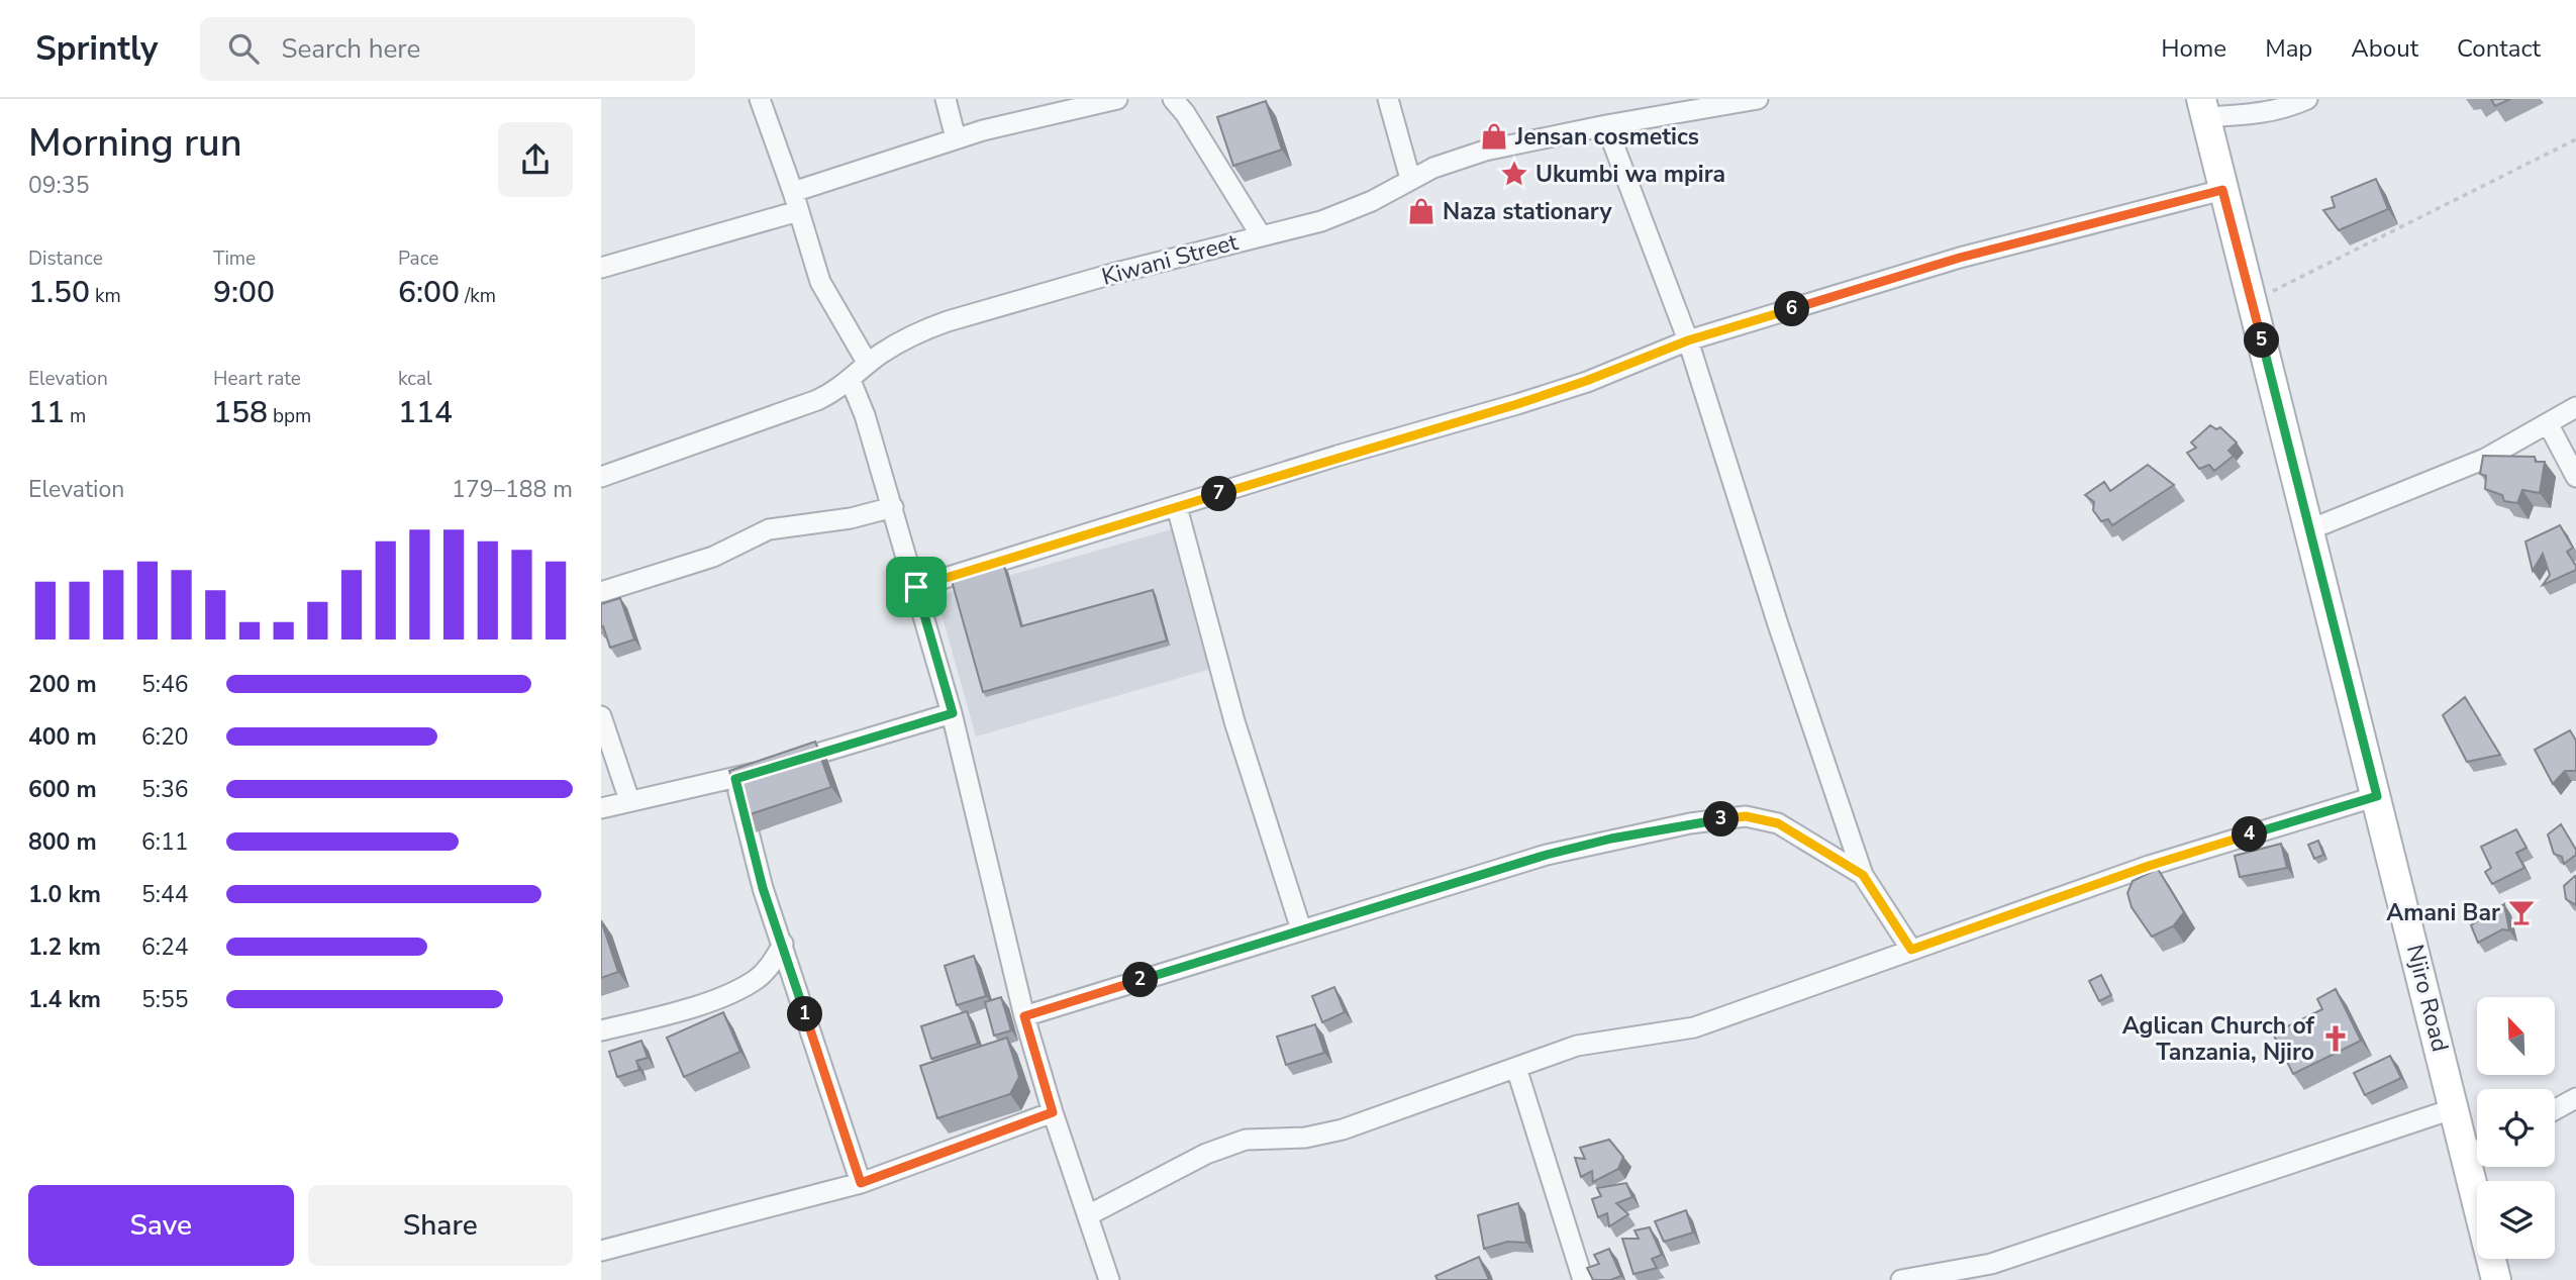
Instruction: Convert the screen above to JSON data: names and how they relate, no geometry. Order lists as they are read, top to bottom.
{
  "streets": {
    "street": ["Kiwani Street", "Njiro Road"]
  },
  "places": {
    "shop": ["Jensan cosmetics", "Naza stationary"],
    "place": ["Ukumbi wa mpira"],
    "bar": ["Amani Bar"],
    "church": ["Aglican Church of Tanzania, Njiro"]
  },
  "north": "top left",
  "page": {
    "header": "Sprintly",
    "search": "Search here",
    "nav": [
      "Home",
      "Map",
      "About",
      "Contact"
    ],
    "heading": ["Morning run", "09:35"],
    "stats": [
      ["Distance", "1.50 km"],
      ["Time", "9:00"],
      ["Pace", "6:00 /km"],
      ["Elevation", "11 m"],
      ["Heart rate", "158 bpm"],
      ["kcal", "114"]
    ],
    "pins": [
      "6",
      "5",
      "7",
      "3",
      "4",
      "2",
      "1"
    ],
    "chart": ["Elevation", "179–188 m"],
    "list": [
      {
        "name": "200 m",
        "note": "5:46"
      },
      {
        "name": "400 m",
        "note": "6:20"
      },
      {
        "name": "600 m",
        "note": "5:36"
      },
      {
        "name": "800 m",
        "note": "6:11"
      },
      {
        "name": "1.0 km",
        "note": "5:44"
      },
      {
        "name": "1.2 km",
        "note": "6:24"
      },
      {
        "name": "1.4 km",
        "note": "5:55"
      }
    ],
    "buttons": ["Save", "Share"]
  }
}
